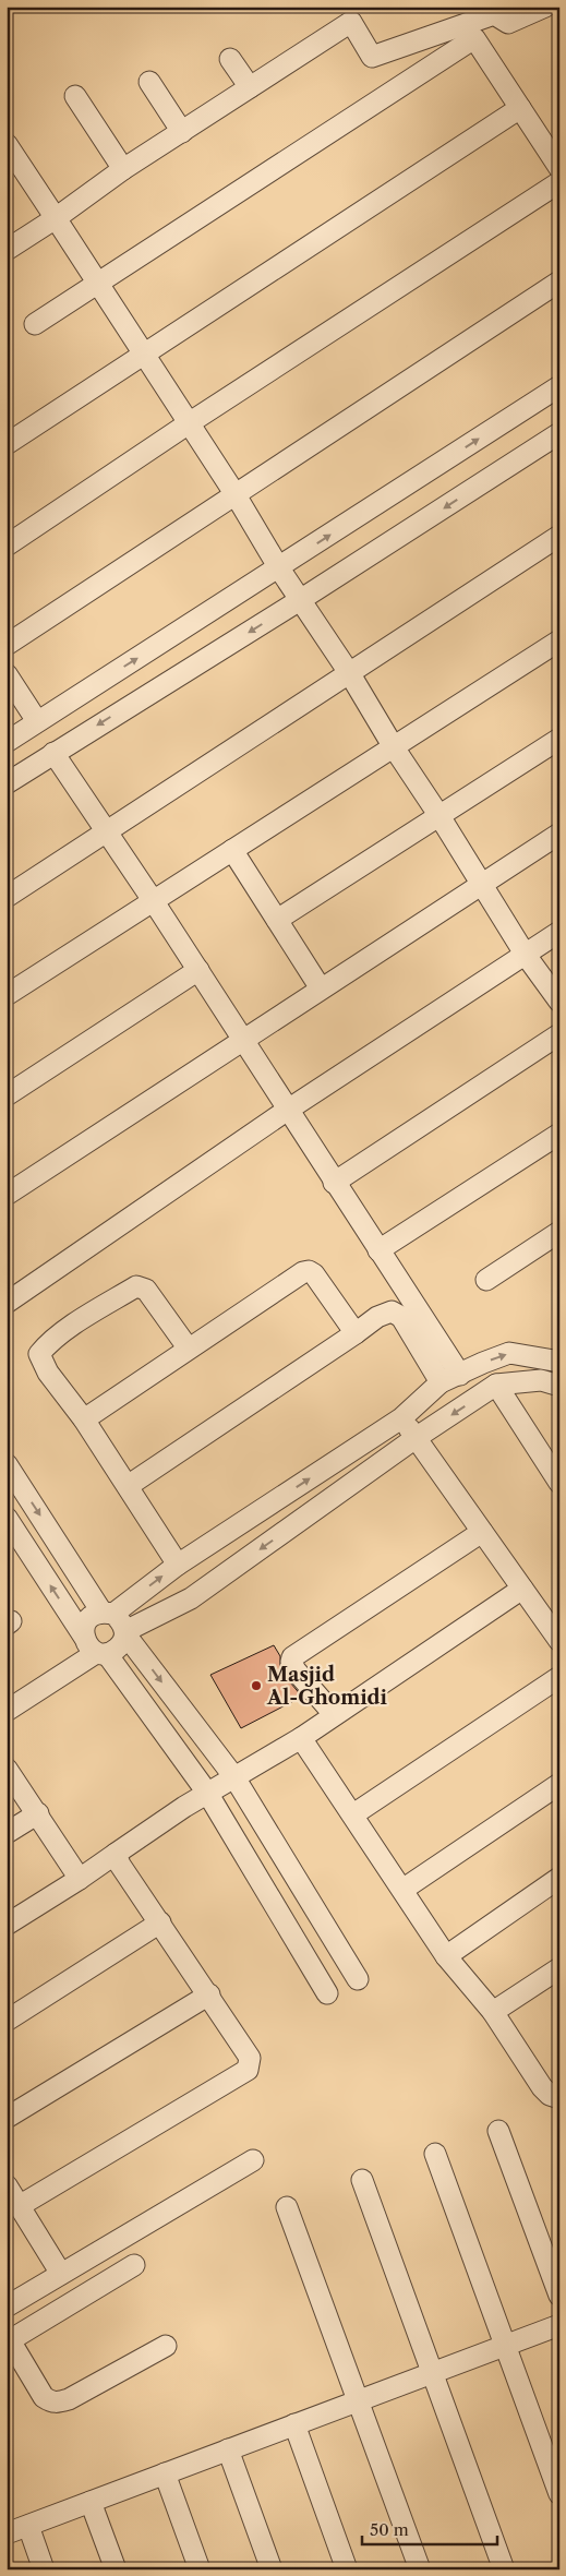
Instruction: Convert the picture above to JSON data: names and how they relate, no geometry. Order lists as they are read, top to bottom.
{
  "places": ["Masjid Al-Ghomidi"],
  "scale_bar": "50 m"
}
